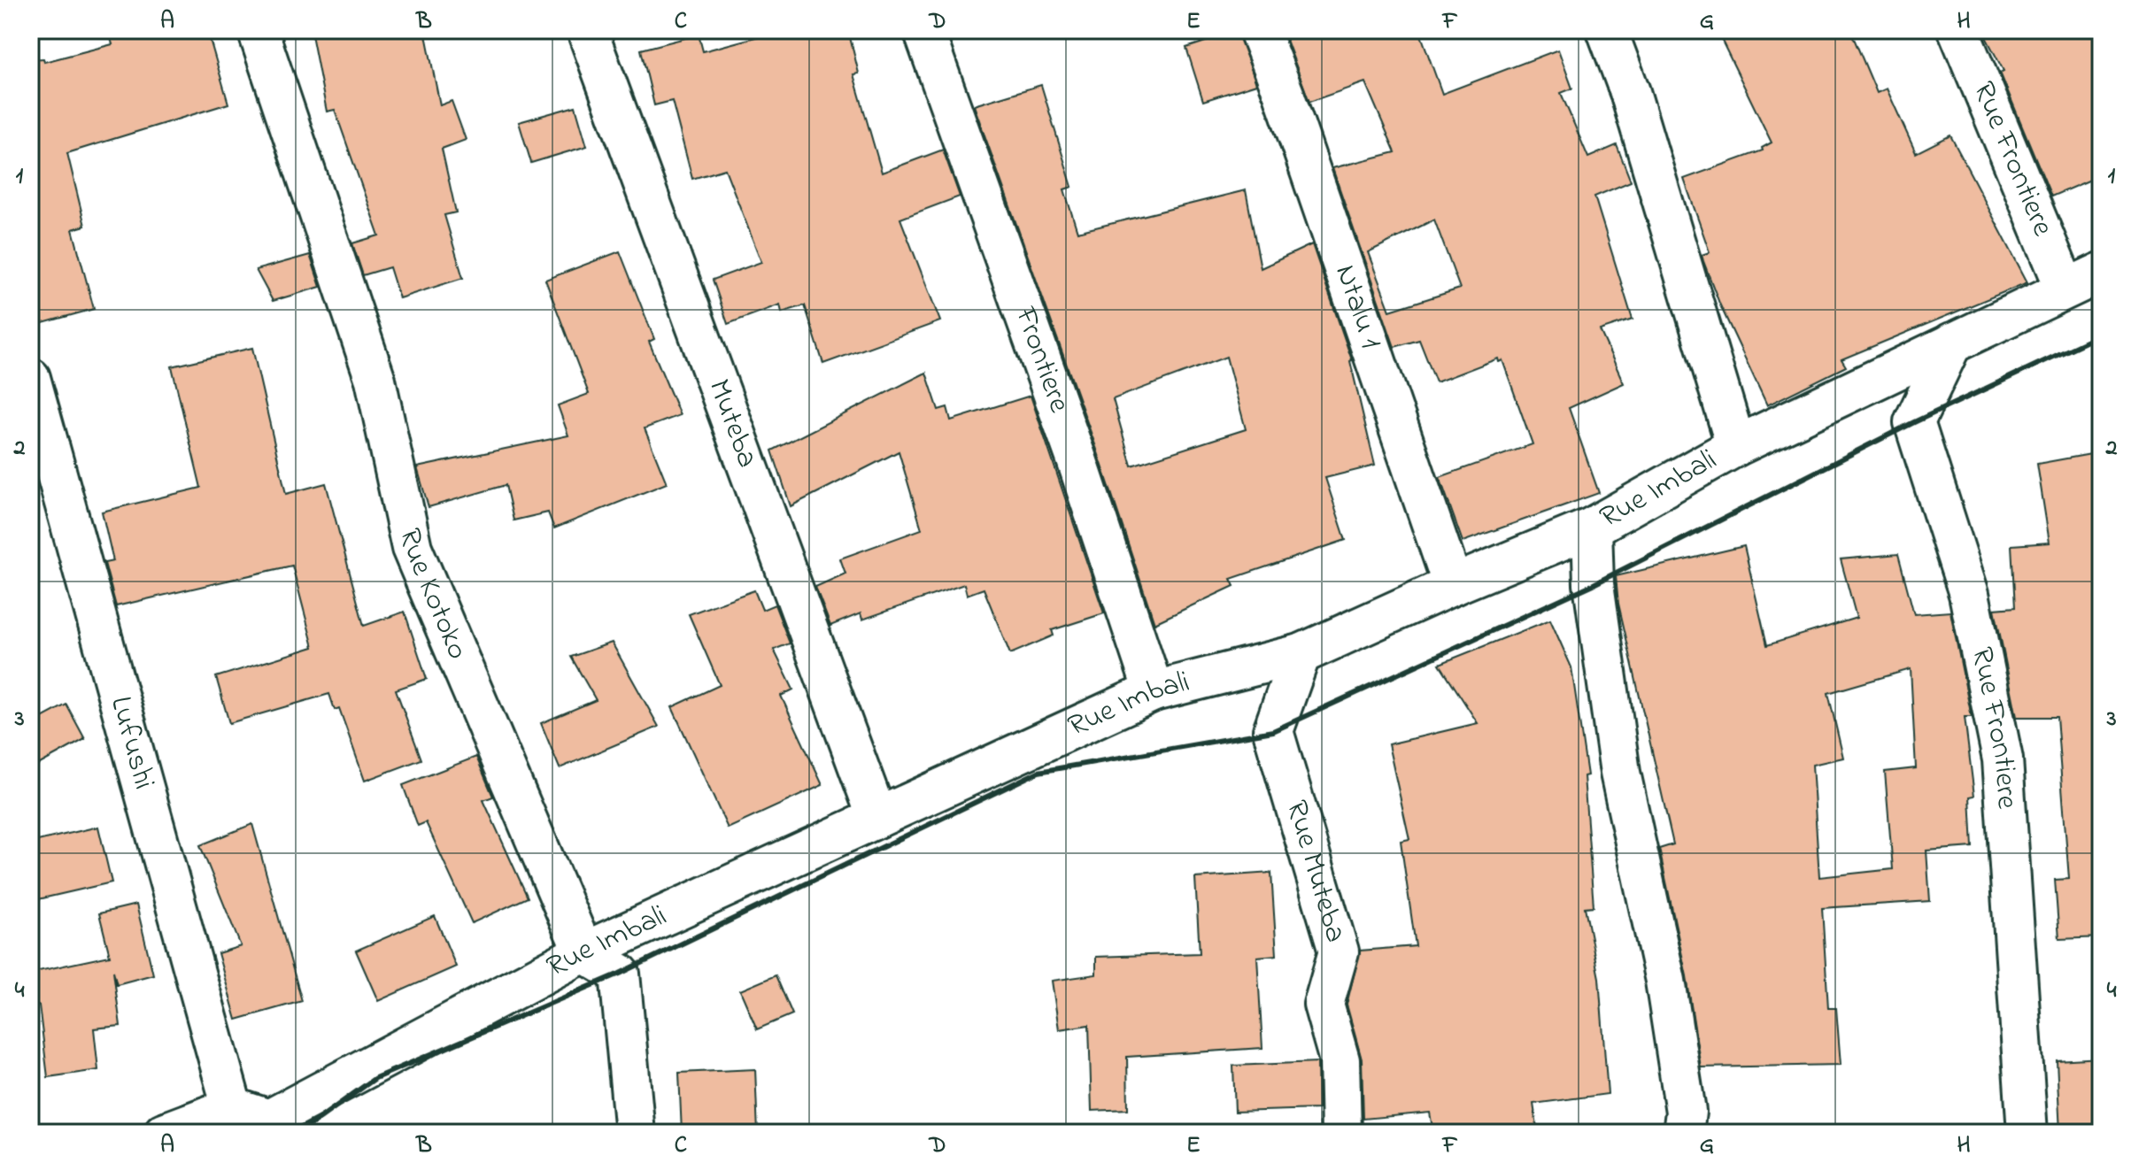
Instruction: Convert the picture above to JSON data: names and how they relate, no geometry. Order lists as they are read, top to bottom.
{
  "streets": {
    "street": [
      "Rue Frontiere",
      "Ntalu 1",
      "Frontiere",
      "Muteba",
      "Rue Imbali",
      "Rue Kotoko",
      "Lufushi",
      "Rue Muteba"
    ]
  },
  "crossings": [
    ["Rue Frontiere", "Rue Imbali"],
    ["Ntalu 1", "Rue Imbali"],
    ["Frontiere", "Rue Imbali"],
    ["Muteba", "Rue Imbali"],
    ["Rue Imbali", "Rue Kotoko"],
    ["Rue Imbali", "Lufushi"],
    ["Rue Imbali", "Rue Muteba"]
  ],
  "grid": {
    "columns": [
      "A",
      "B",
      "C",
      "D",
      "E",
      "F",
      "G",
      "H"
    ],
    "rows": [
      "1",
      "2",
      "3",
      "4"
    ]
  }
}
